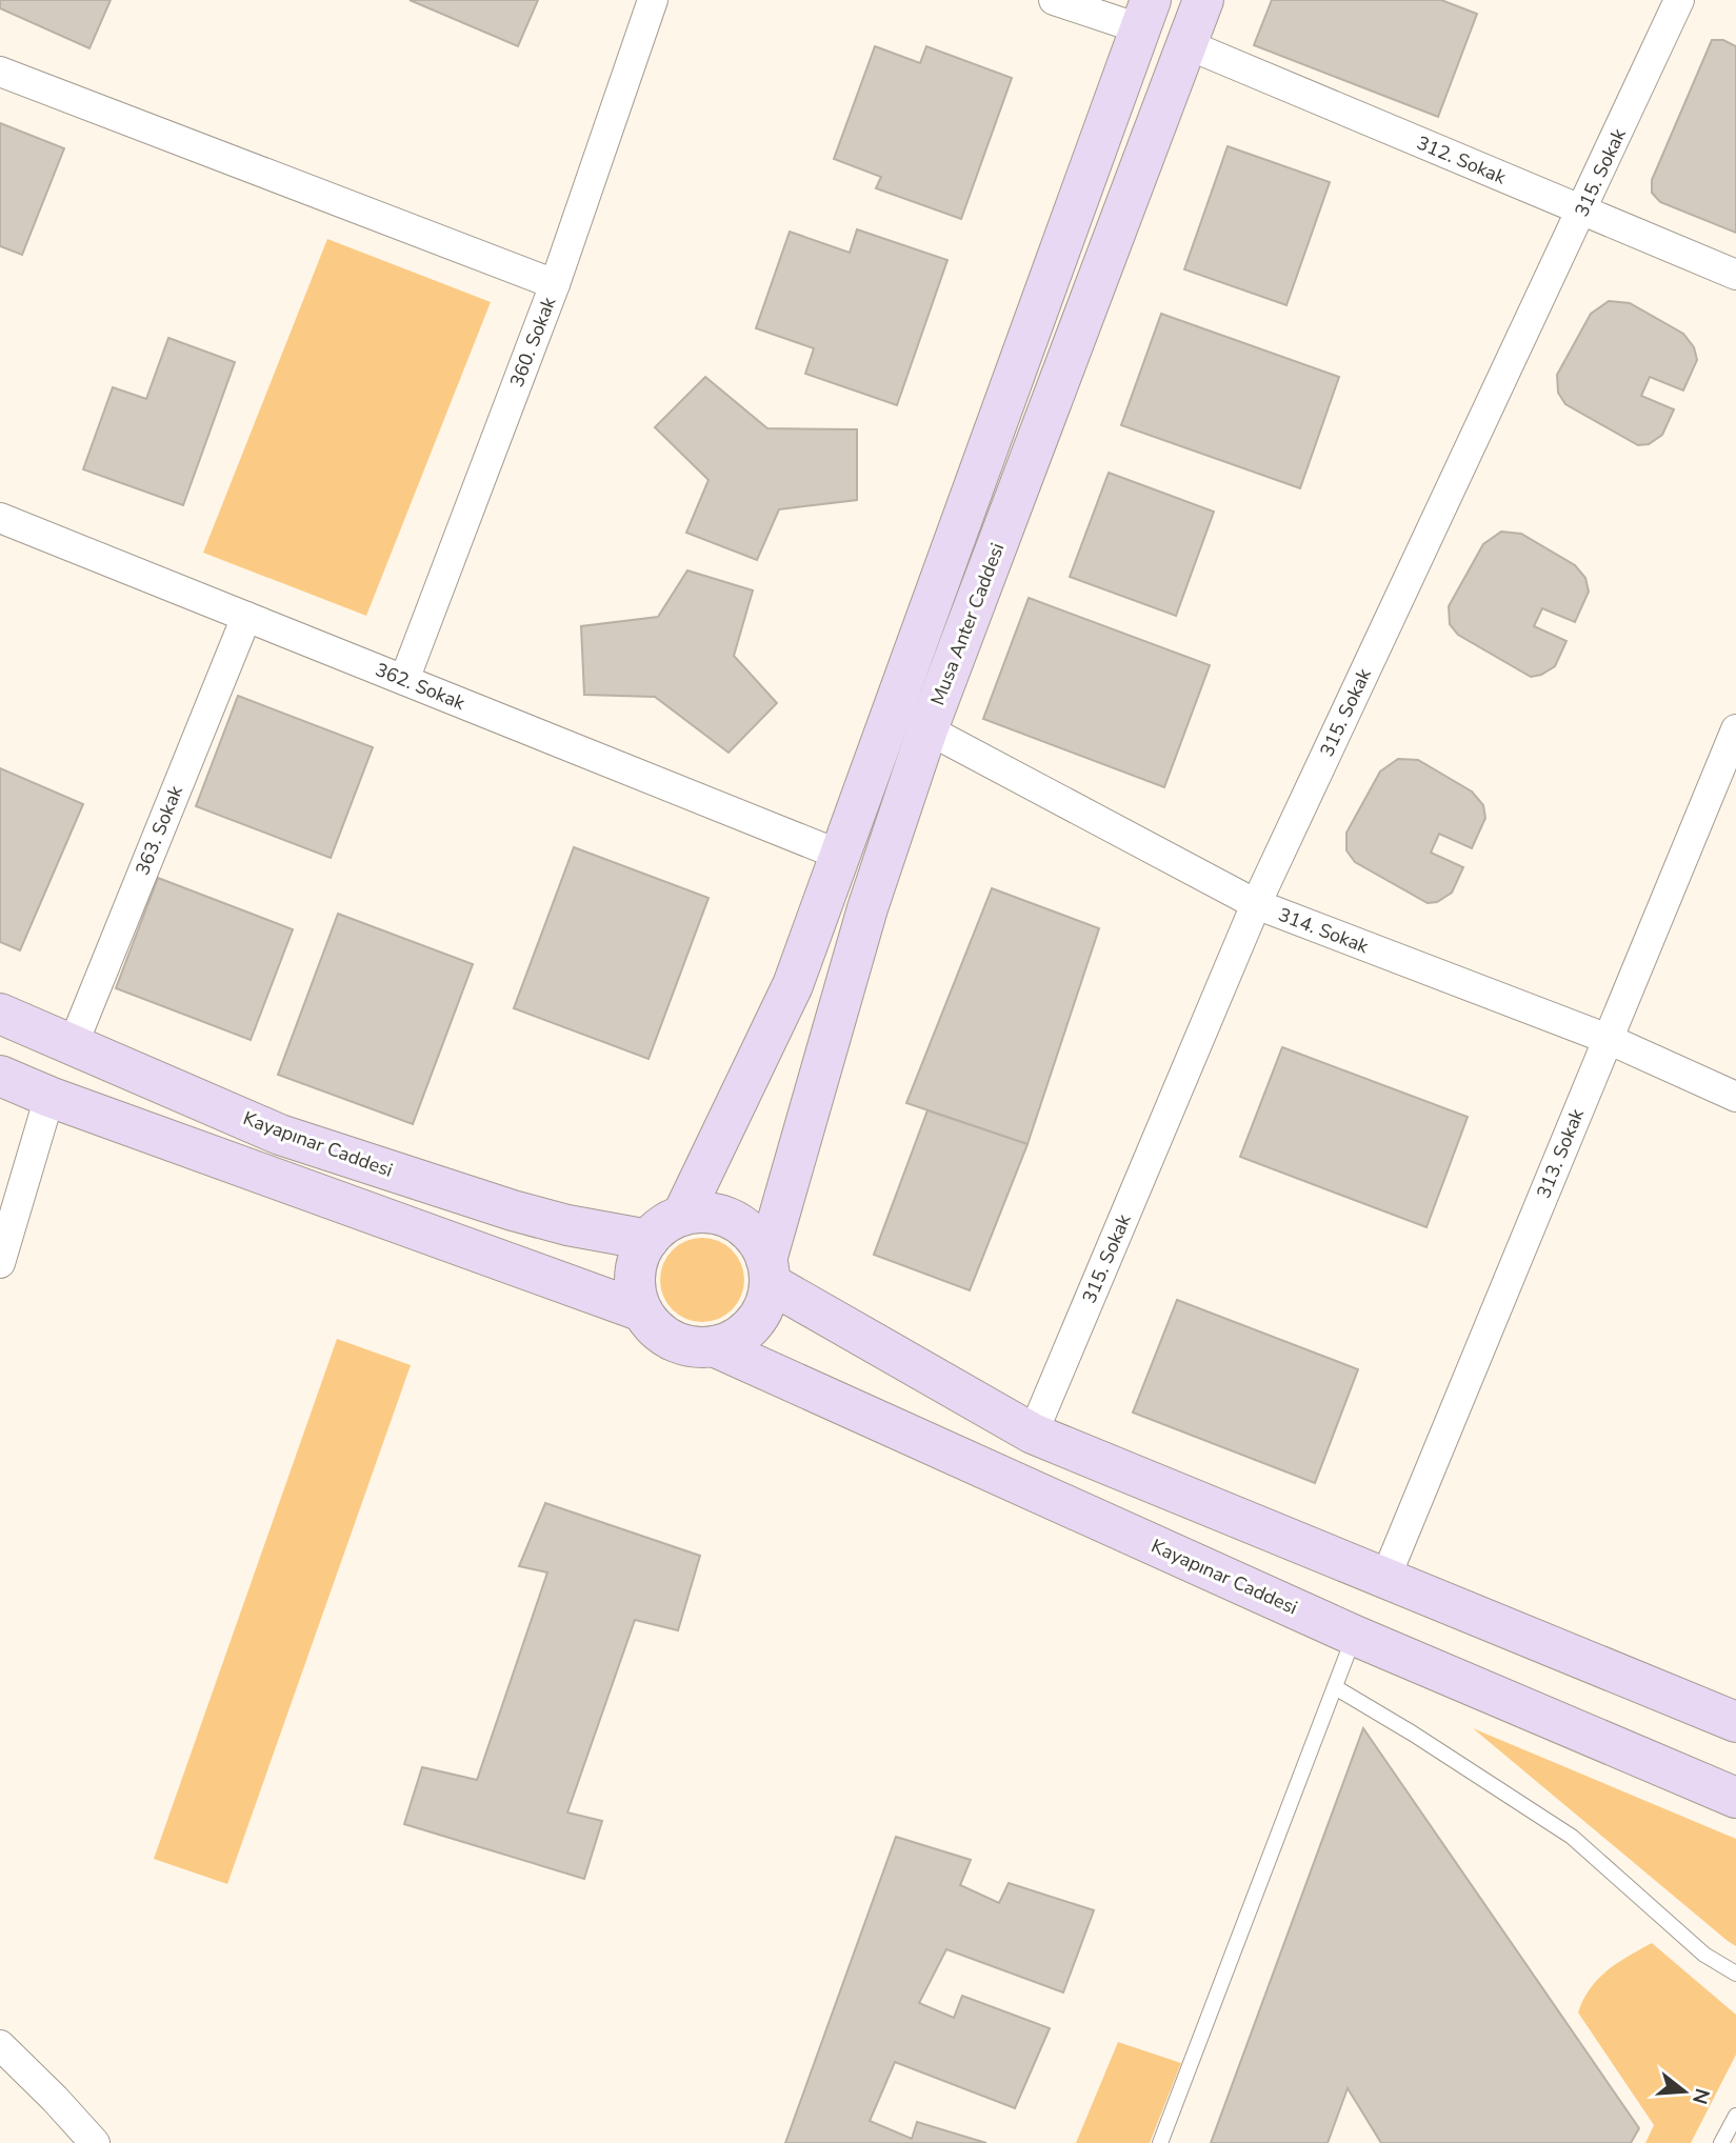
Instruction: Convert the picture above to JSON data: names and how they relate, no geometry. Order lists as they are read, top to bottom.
{
  "streets": {
    "main road": ["Musa Anter Caddesi", "Kayapınar Caddesi"],
    "street": [
      "312. Sokak",
      "315. Sokak",
      "360. Sokak",
      "362. Sokak",
      "363. Sokak",
      "314. Sokak",
      "313. Sokak"
    ]
  },
  "crossings": [
    ["312. Sokak", "315. Sokak"],
    ["312. Sokak", "Musa Anter Caddesi"],
    ["315. Sokak", "314. Sokak"],
    ["360. Sokak", "362. Sokak"],
    ["Musa Anter Caddesi", "314. Sokak"],
    ["Musa Anter Caddesi", "Kayapınar Caddesi"],
    ["362. Sokak", "363. Sokak"],
    ["363. Sokak", "Kayapınar Caddesi"],
    ["314. Sokak", "313. Sokak"]
  ],
  "north": "right"
}
